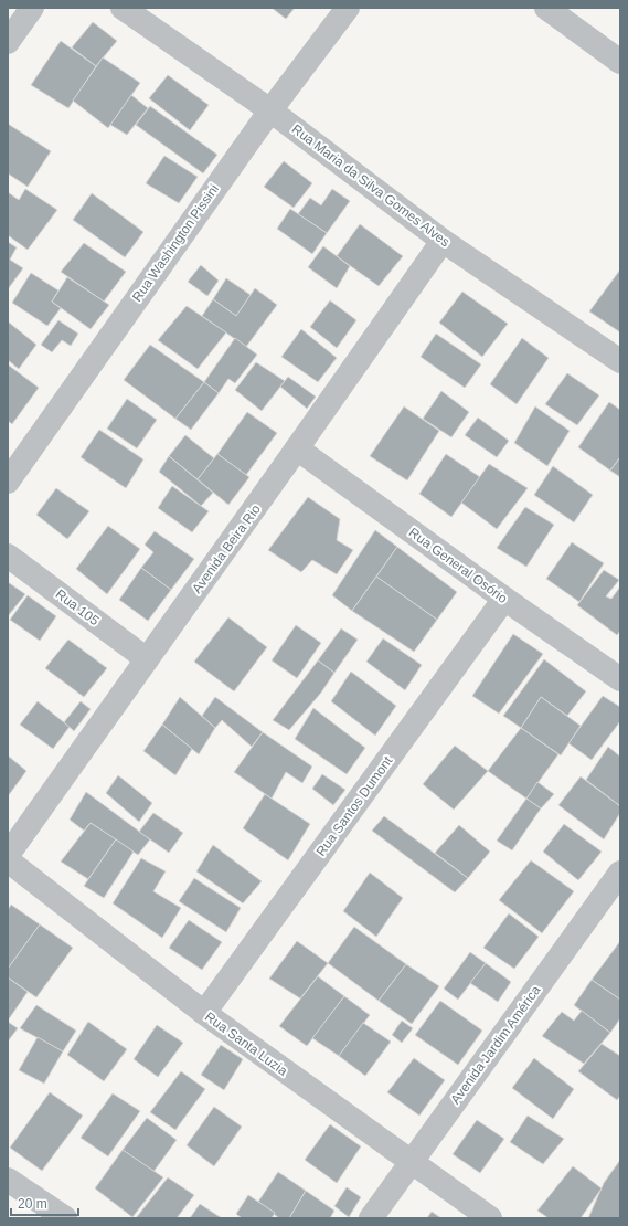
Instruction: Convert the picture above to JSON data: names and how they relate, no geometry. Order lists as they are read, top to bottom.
{
  "streets": {
    "street": [
      "Rua Maria da Silva Gomes Alves",
      "Rua Washington Pissini",
      "Avenida Beira Rio",
      "Rua General Osório",
      "Rua 105",
      "Rua Santos Dumont",
      "Rua Santa Luzia",
      "Avenida Jardim América"
    ]
  },
  "crossings": [
    ["Rua Maria da Silva Gomes Alves", "Rua Washington Pissini"],
    ["Rua Maria da Silva Gomes Alves", "Avenida Beira Rio"],
    ["Avenida Beira Rio", "Rua General Osório"],
    ["Avenida Beira Rio", "Rua 105"],
    ["Rua General Osório", "Rua Santos Dumont"],
    ["Rua Santos Dumont", "Rua Santa Luzia"],
    ["Rua Santa Luzia", "Avenida Jardim América"]
  ],
  "scale_bar": "20 m"
}
